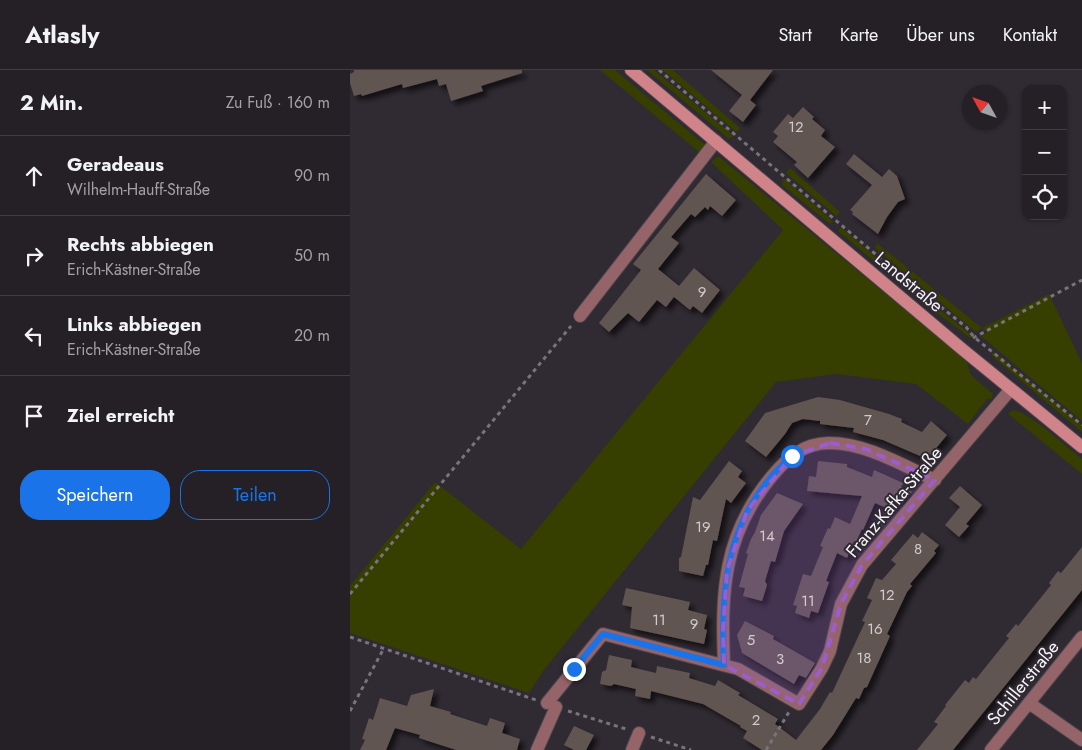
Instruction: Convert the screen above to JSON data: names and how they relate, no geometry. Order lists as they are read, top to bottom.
{
  "streets": {
    "street": ["Landstraße", "Franz-Kafka-Straße", "Schillerstraße"]
  },
  "crossings": [
    ["Landstraße", "Franz-Kafka-Straße"]
  ],
  "house_numbers": [
    "12",
    "9",
    "7",
    "19",
    "14",
    "8",
    "12",
    "11",
    "11",
    "9",
    "16",
    "5",
    "18",
    "3",
    "2"
  ],
  "north": "top left",
  "page": {
    "header": "Atlasly",
    "nav": [
      "Start",
      "Karte",
      "Über uns",
      "Kontakt"
    ],
    "heading": ["2 Min.", "Zu Fuß · 160 m"],
    "map_buttons": ["+", "−"],
    "list": [
      ["Geradeaus", "Wilhelm-Hauff-Straße", "90 m"],
      ["Rechts abbiegen", "Erich-Kästner-Straße", "50 m"],
      ["Links abbiegen", "Erich-Kästner-Straße", "20 m"],
      "Ziel erreicht"
    ],
    "buttons": ["Speichern", "Teilen"]
  }
}
